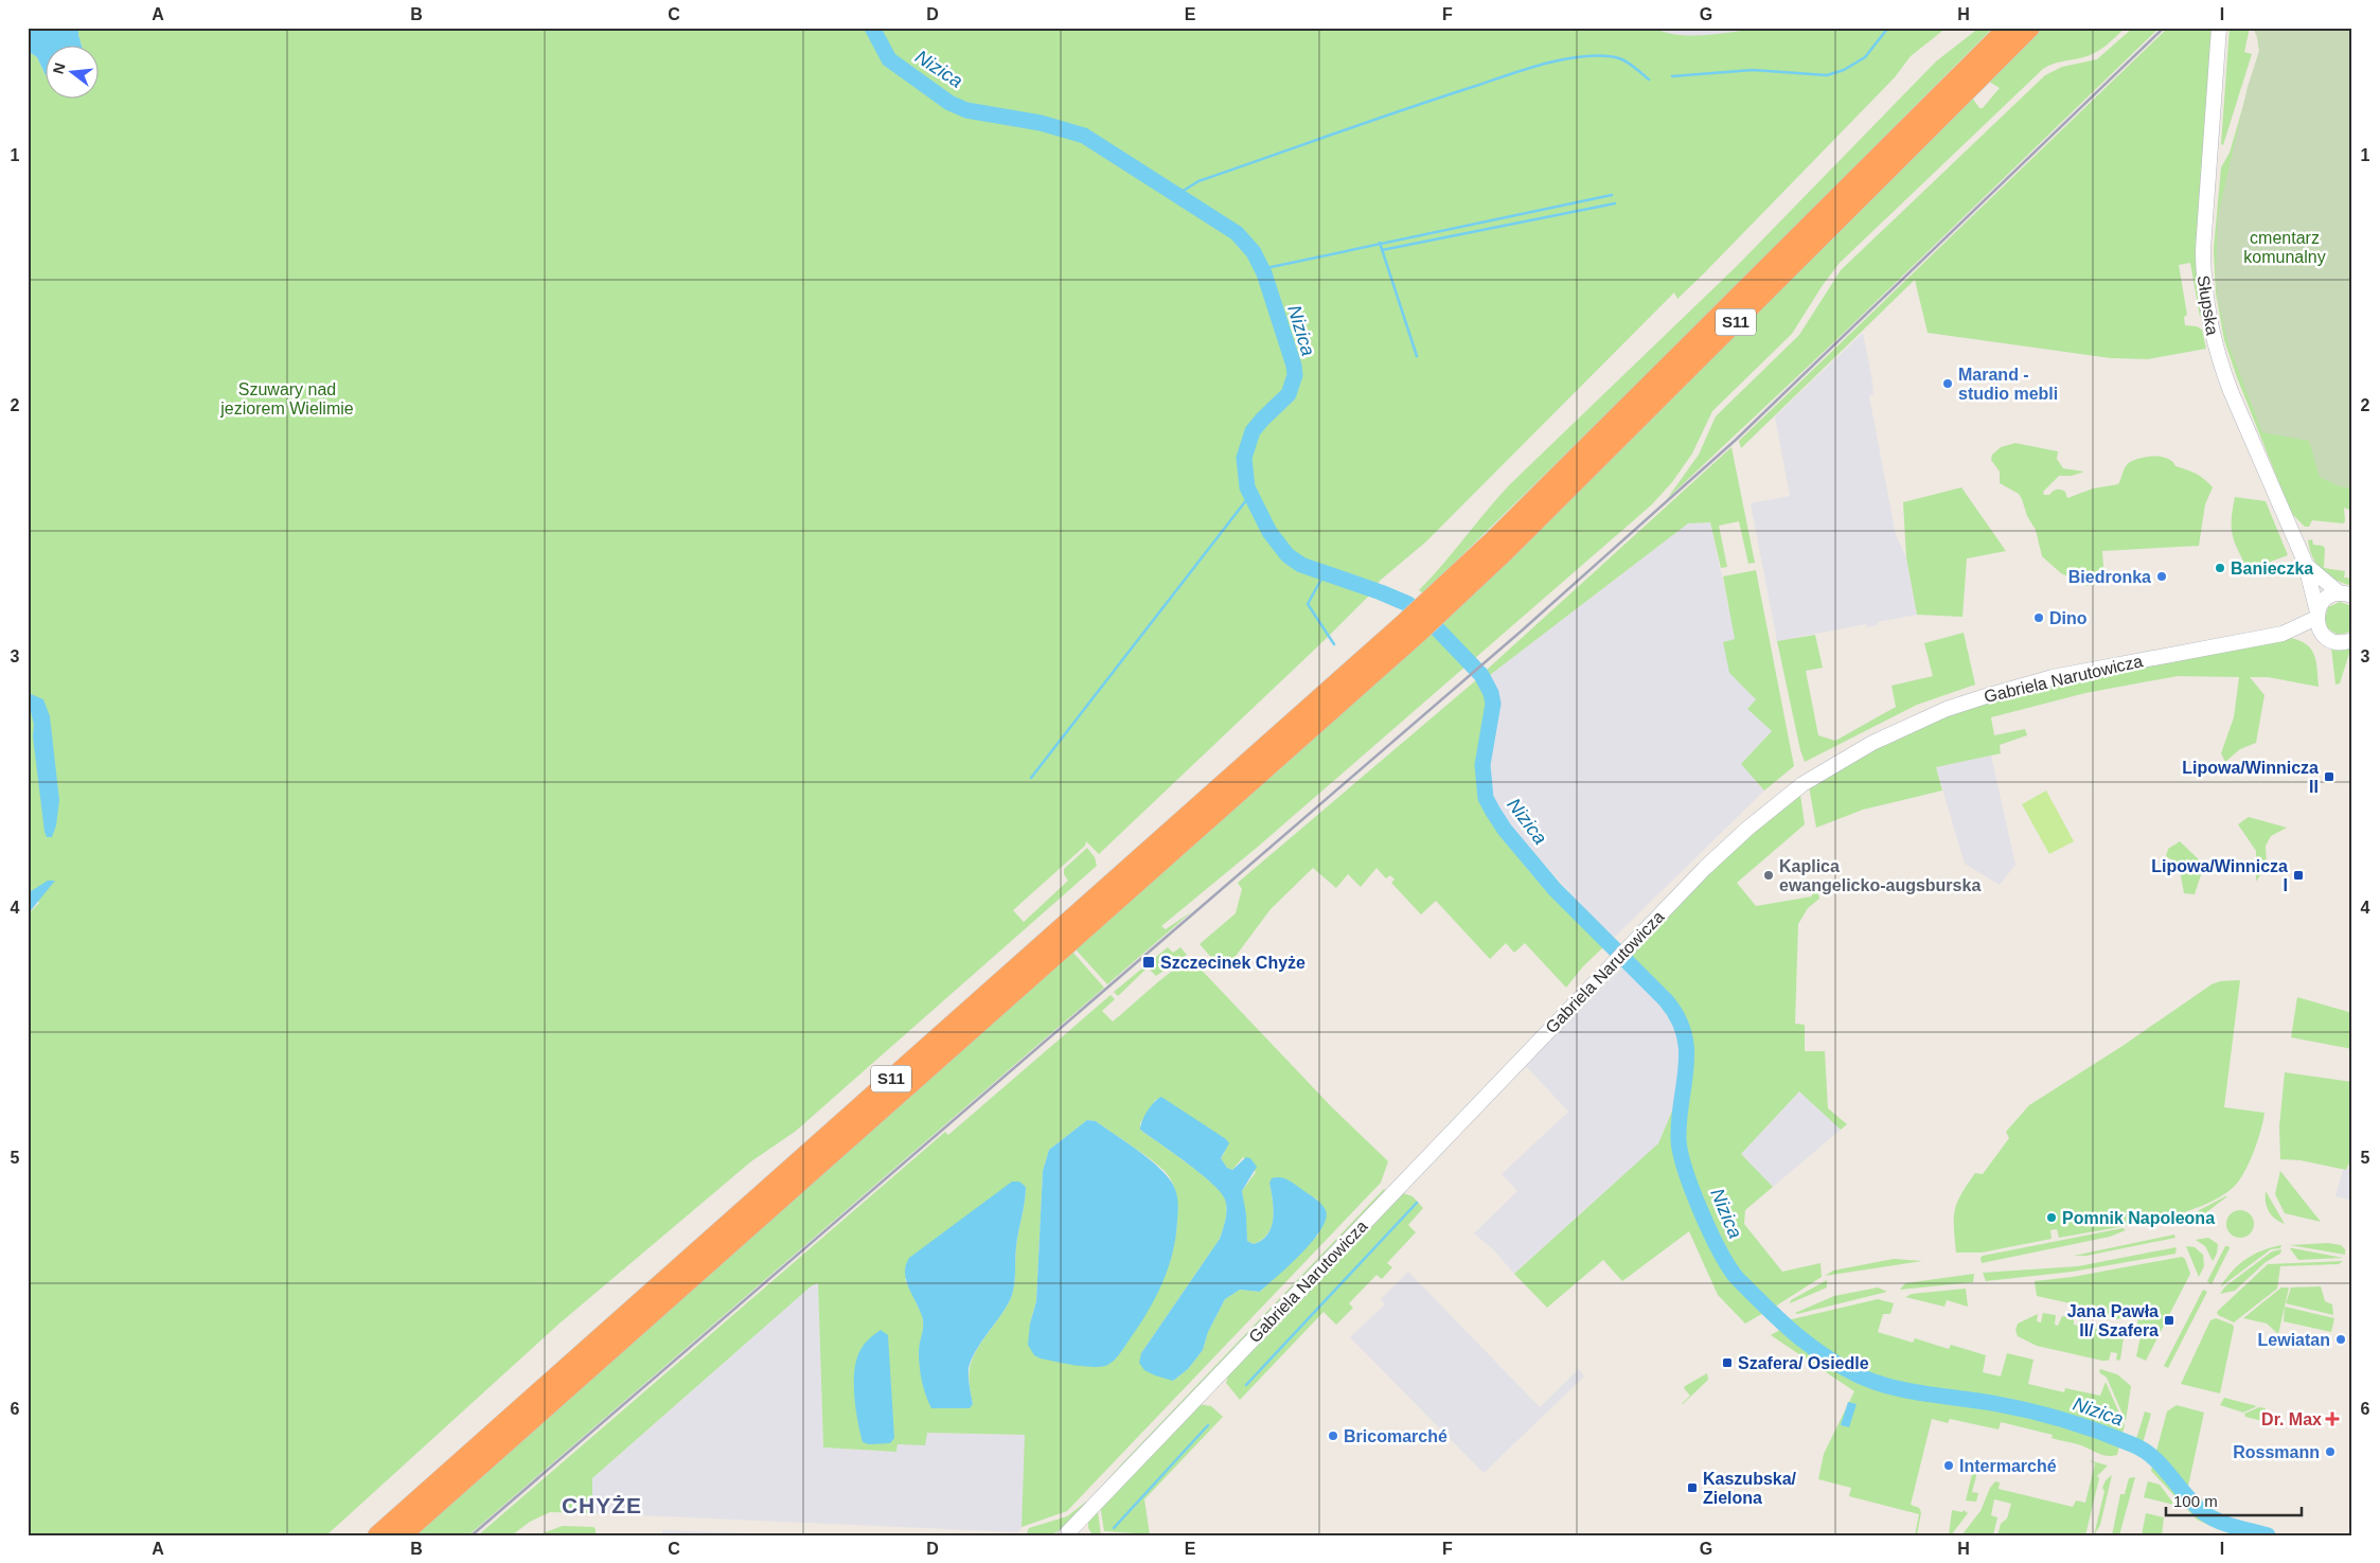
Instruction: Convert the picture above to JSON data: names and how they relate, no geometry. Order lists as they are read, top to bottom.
{
  "streets": {
    "highway": ["S11"],
    "main road": ["Słupska", "Gabriela Narutowicza"]
  },
  "crossings": [
    ["Słupska", "Gabriela Narutowicza"]
  ],
  "districts": ["CHYŻE"],
  "water": ["Nizica"],
  "parks": ["cmentarz komunalny", "Szuwary nad jeziorem Wielimie"],
  "places": {
    "other": [
      "Marand - studio mebli",
      "Banieczka",
      "Biedronka",
      "Dino",
      "Kaplica ewangelicko-augsburska",
      "Pomnik Napoleona",
      "Lewiatan",
      "Bricomarché",
      "Rossmann",
      "Intermarché"
    ],
    "transit": [
      "Lipowa/Winnicza II",
      "Lipowa/Winnicza I",
      "Szczecinek Chyże",
      "Jana Pawła II/ Szafera",
      "Szafera/ Osiedle",
      "Kaszubska/ Zielona"
    ],
    "health": ["Dr. Max"]
  },
  "scale_bar": "100 m",
  "north": "left",
  "grid": {
    "columns": [
      "A",
      "B",
      "C",
      "D",
      "E",
      "F",
      "G",
      "H",
      "I"
    ],
    "rows": [
      "1",
      "2",
      "3",
      "4",
      "5",
      "6"
    ]
  }
}
